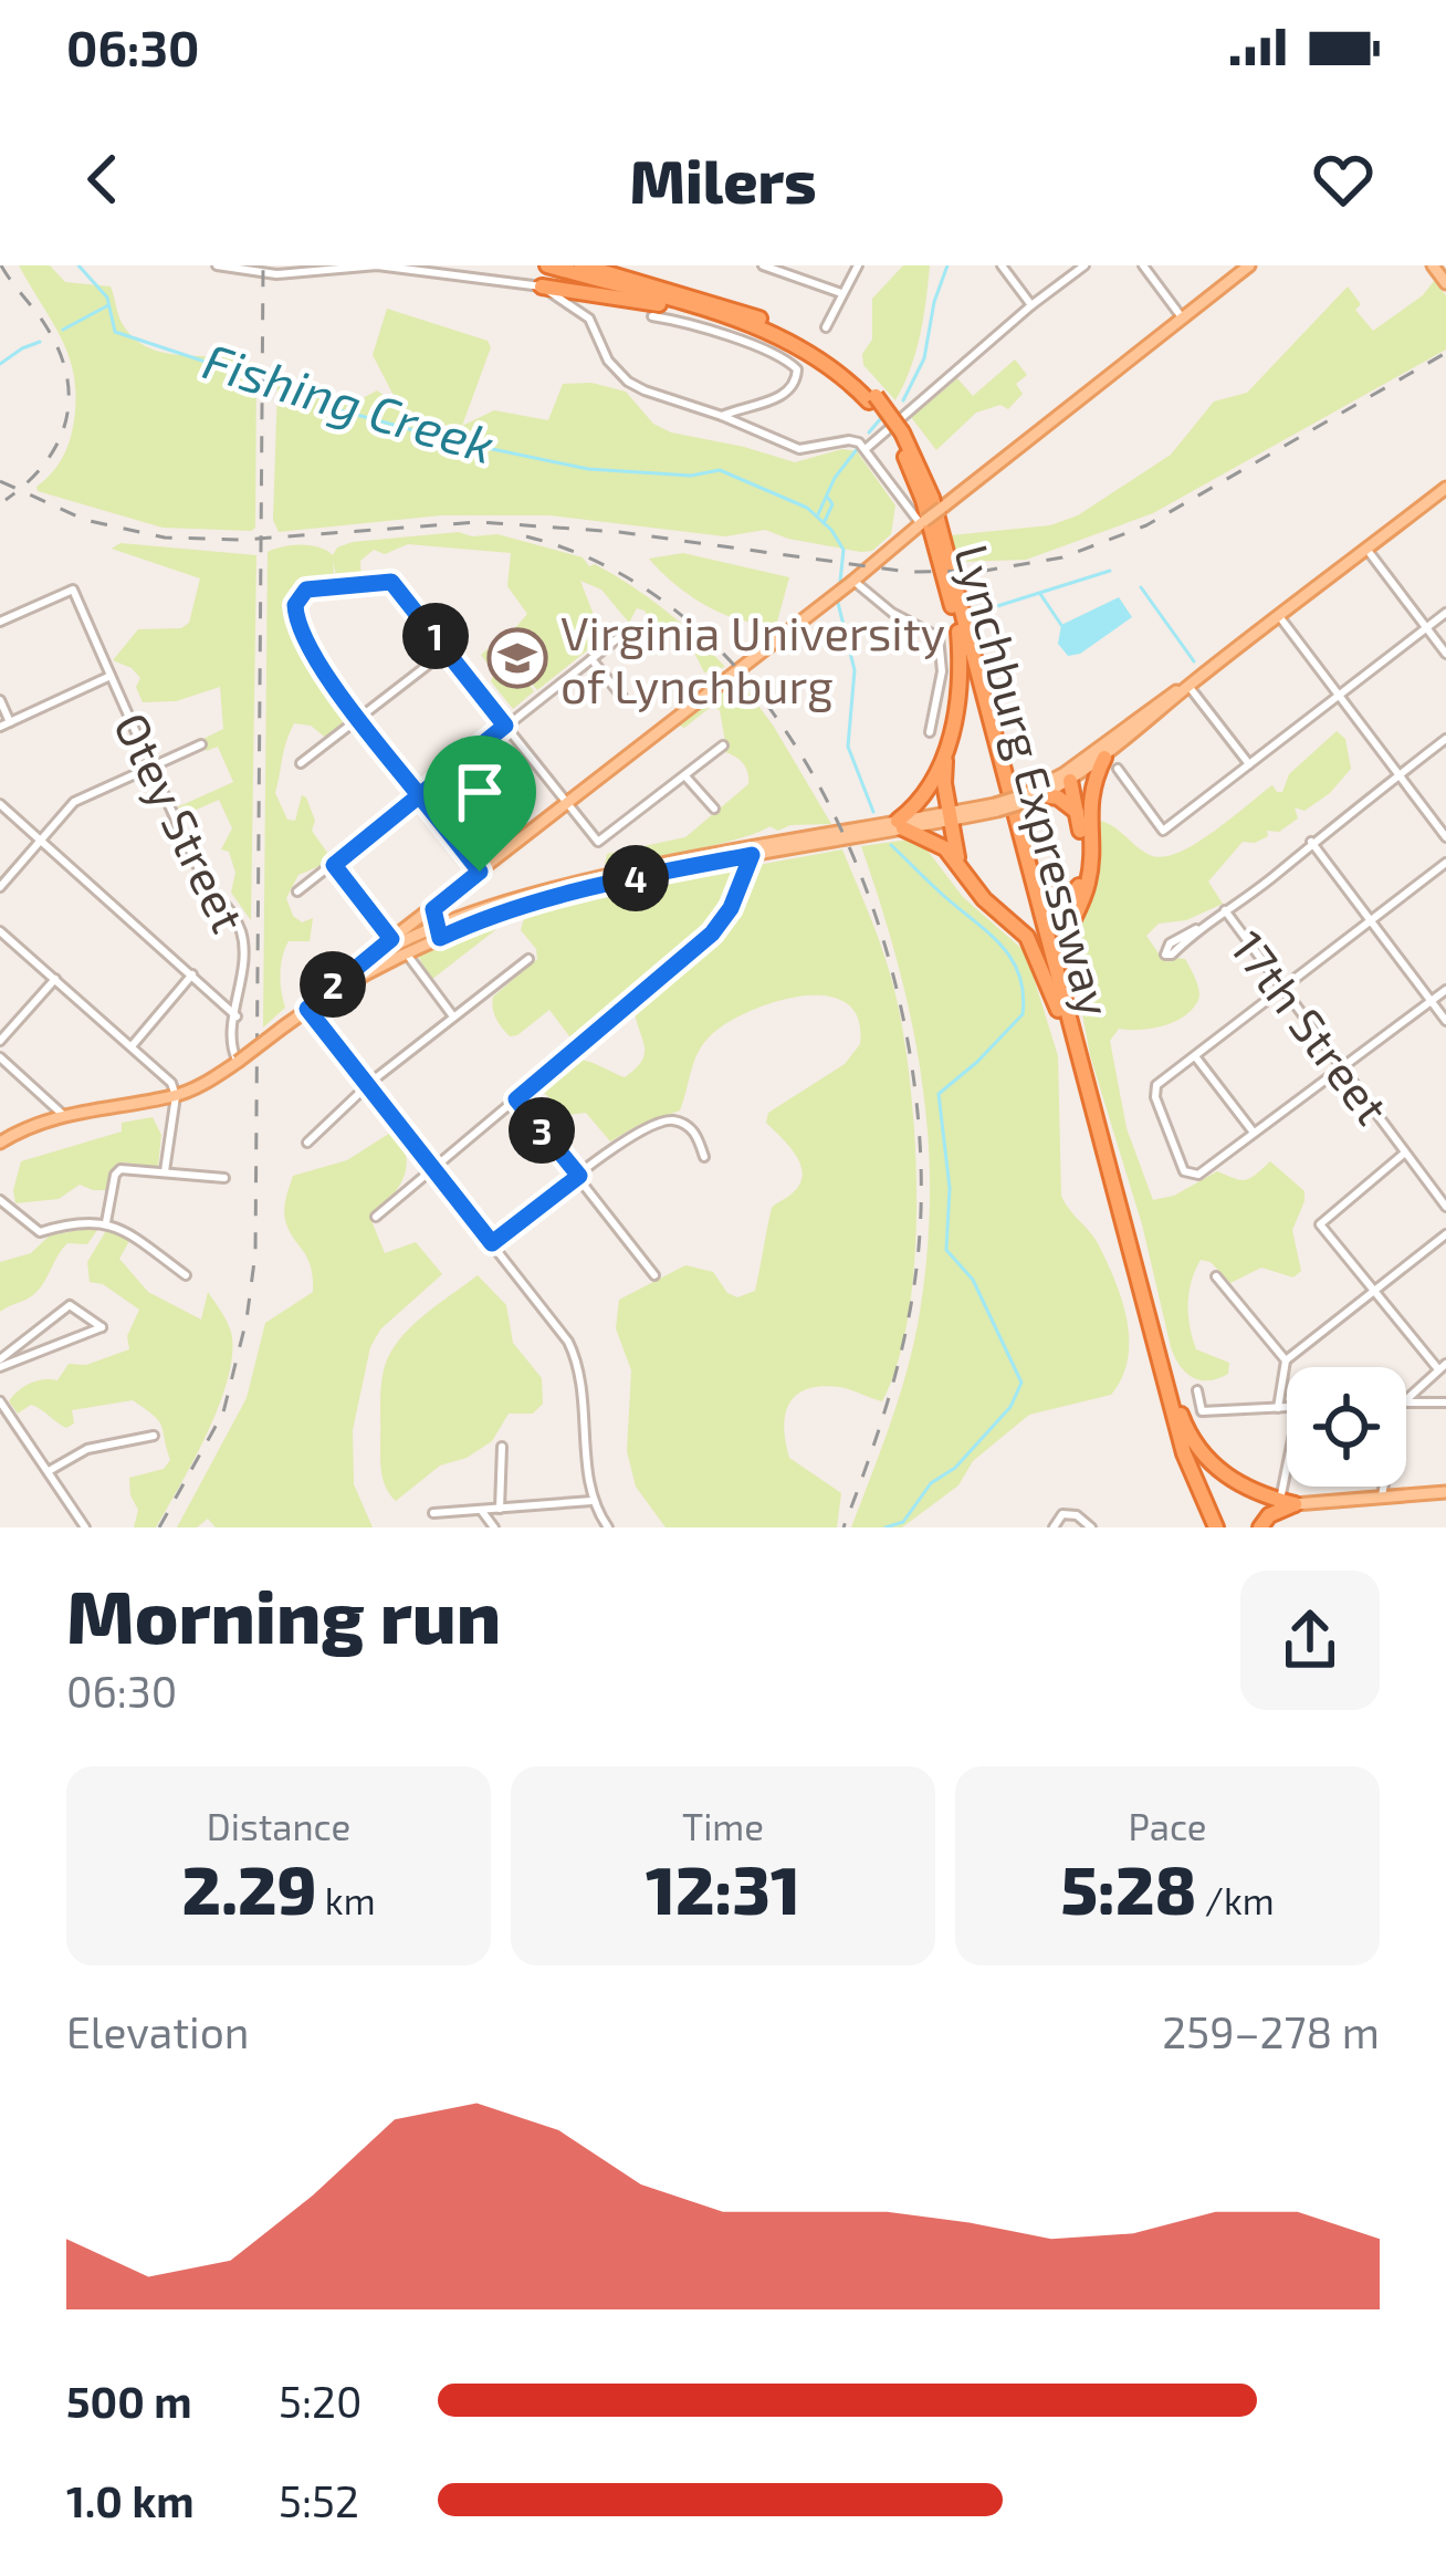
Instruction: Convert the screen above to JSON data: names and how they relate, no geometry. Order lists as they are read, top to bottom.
{
  "streets": {
    "highway": ["Lynchburg Expressway"],
    "street": ["Otey Street", "17th Street"]
  },
  "water": ["Fishing Creek"],
  "places": {
    "school or university": ["Virginia University of Lynchburg"]
  },
  "page": {
    "status": "06:30",
    "header": "Milers",
    "pins": [
      "1",
      "4",
      "2",
      "3"
    ],
    "heading": ["Morning run", "06:30"],
    "stats": [
      ["Distance", "2.29 km"],
      ["Time", "12:31"],
      ["Pace", "5:28 /km"]
    ],
    "chart": ["Elevation", "259–278 m"],
    "list": [
      {
        "name": "500 m",
        "note": "5:20"
      },
      {
        "name": "1.0 km",
        "note": "5:52"
      }
    ]
  }
}
